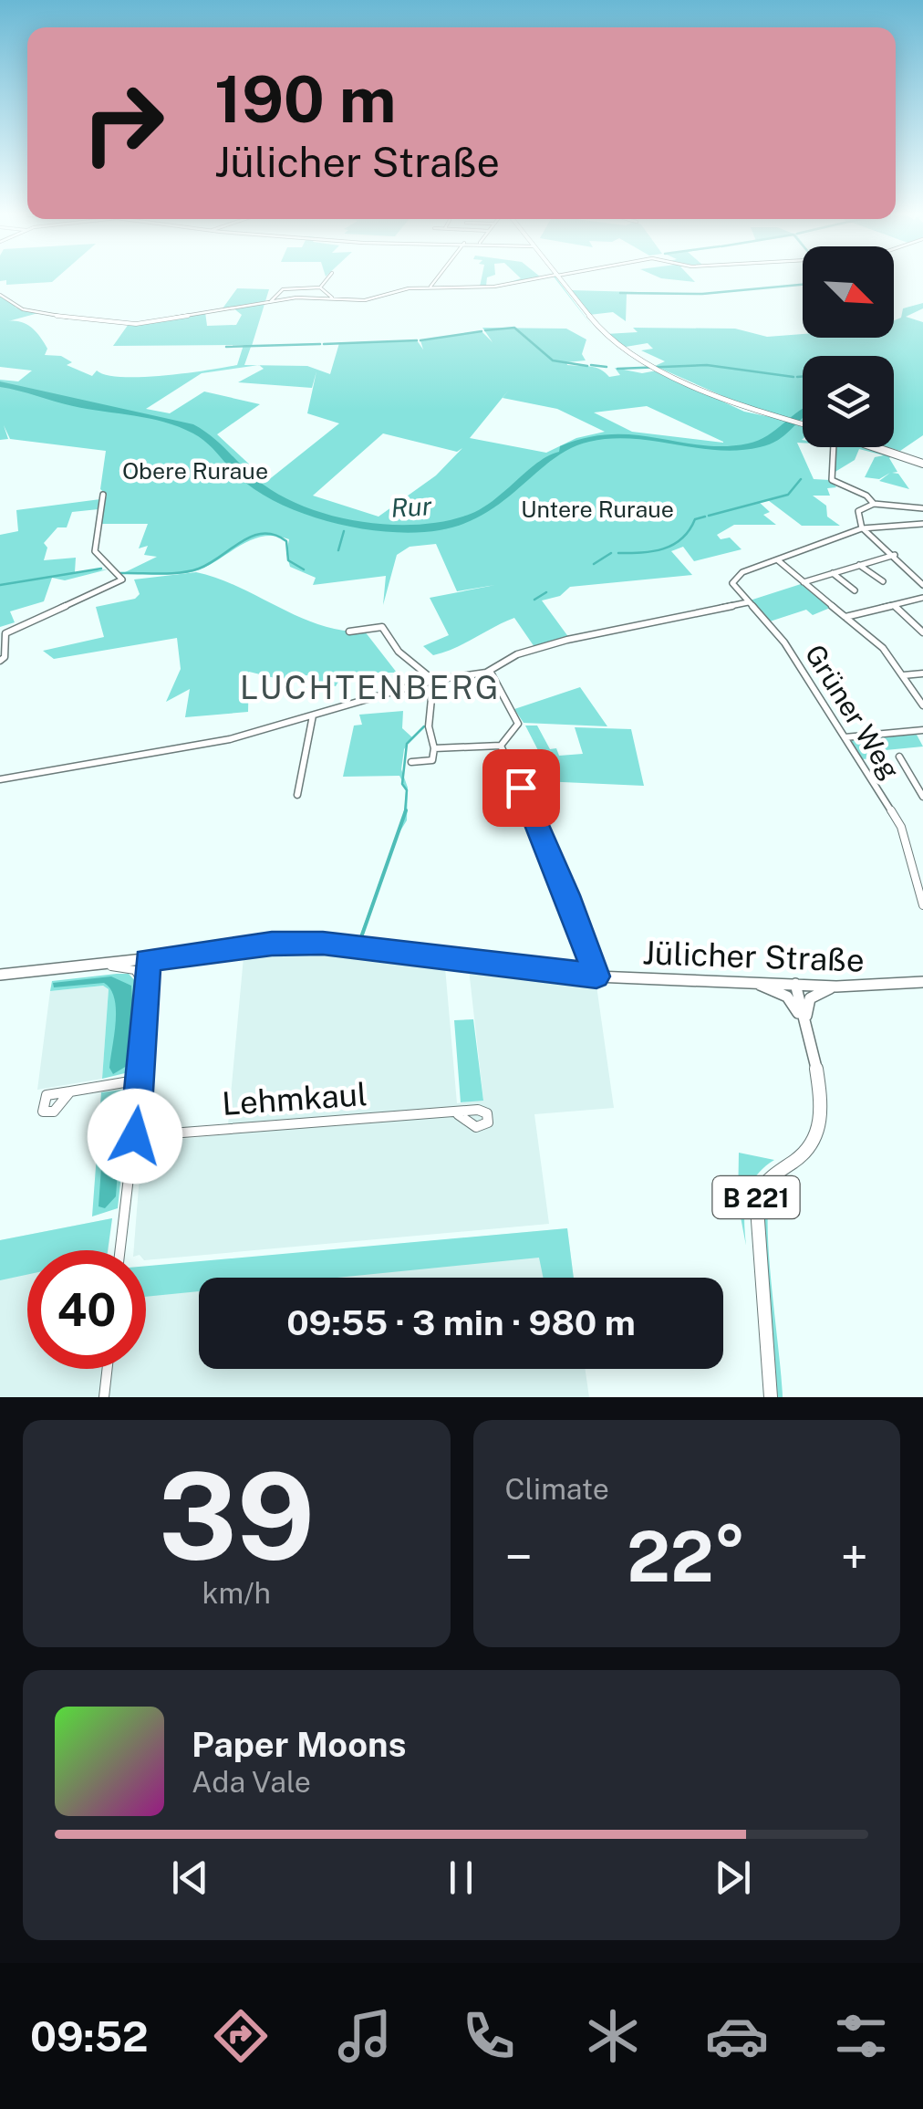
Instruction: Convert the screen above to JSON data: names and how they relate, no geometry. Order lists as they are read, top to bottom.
{
  "streets": {
    "main road": ["Jülicher Straße", "B 221"],
    "street": ["Grüner Weg", "Lehmkaul"]
  },
  "crossings": [
    ["Jülicher Straße", "B 221"]
  ],
  "districts": ["LUCHTENBERG"],
  "water": ["Rur"],
  "parks": ["Obere Ruraue", "Untere Ruraue"],
  "north": "bottom right",
  "page": {
    "turn": ["190 m", "Jülicher Straße"],
    "limit": "40",
    "trip": "09:55 · 3 min · 980 m",
    "tile": [
      ["39", "km/h"],
      "Climate"
    ],
    "heat": ["−", "22°", "+"],
    "song": ["Paper Moons", "Ada Vale"],
    "tabs": "09:52"
  }
}
